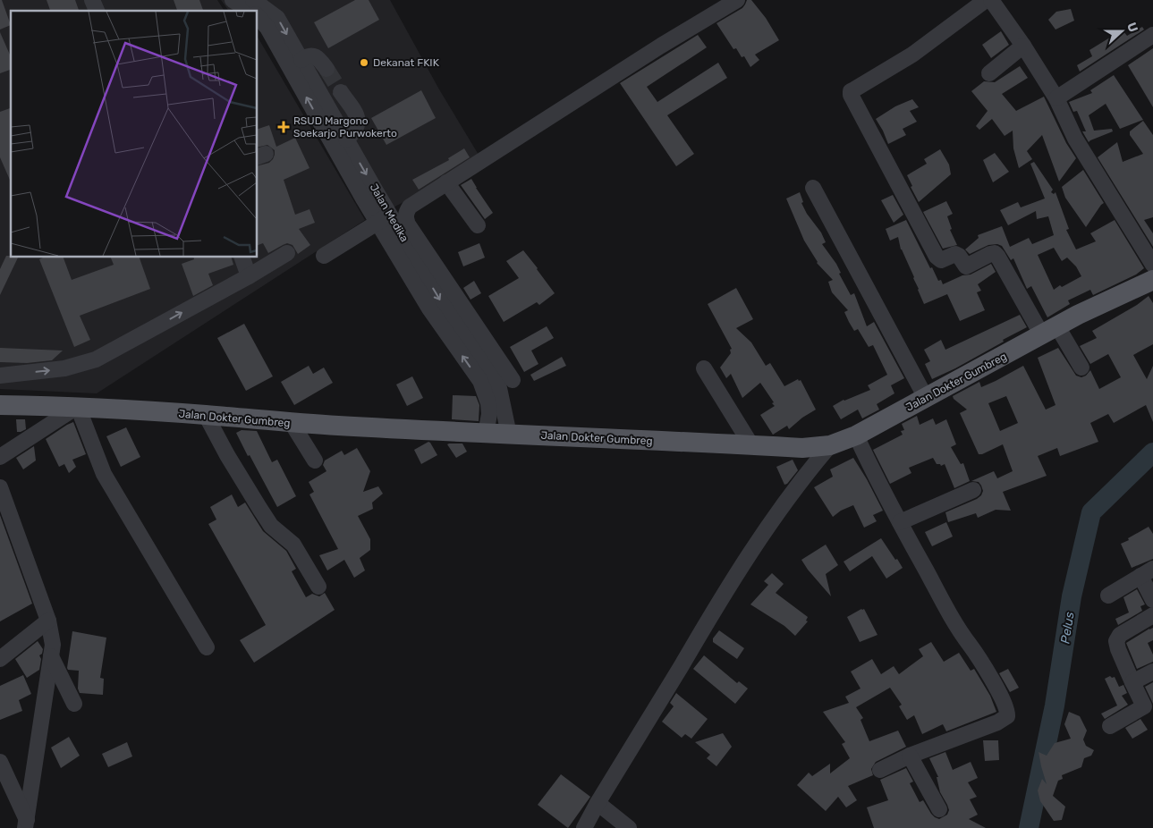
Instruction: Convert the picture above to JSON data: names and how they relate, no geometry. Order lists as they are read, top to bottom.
{
  "streets": {
    "main road": ["Jalan Dokter Gumbreg"],
    "street": ["Jalan Medika"]
  },
  "crossings": [
    ["Jalan Medika", "Jalan Dokter Gumbreg"]
  ],
  "water": ["Pelus"],
  "places": {
    "other": ["Dekanat FKIK"],
    "health": ["RSUD Margono Soekarjo Purwokerto"]
  },
  "north": "right"
}
